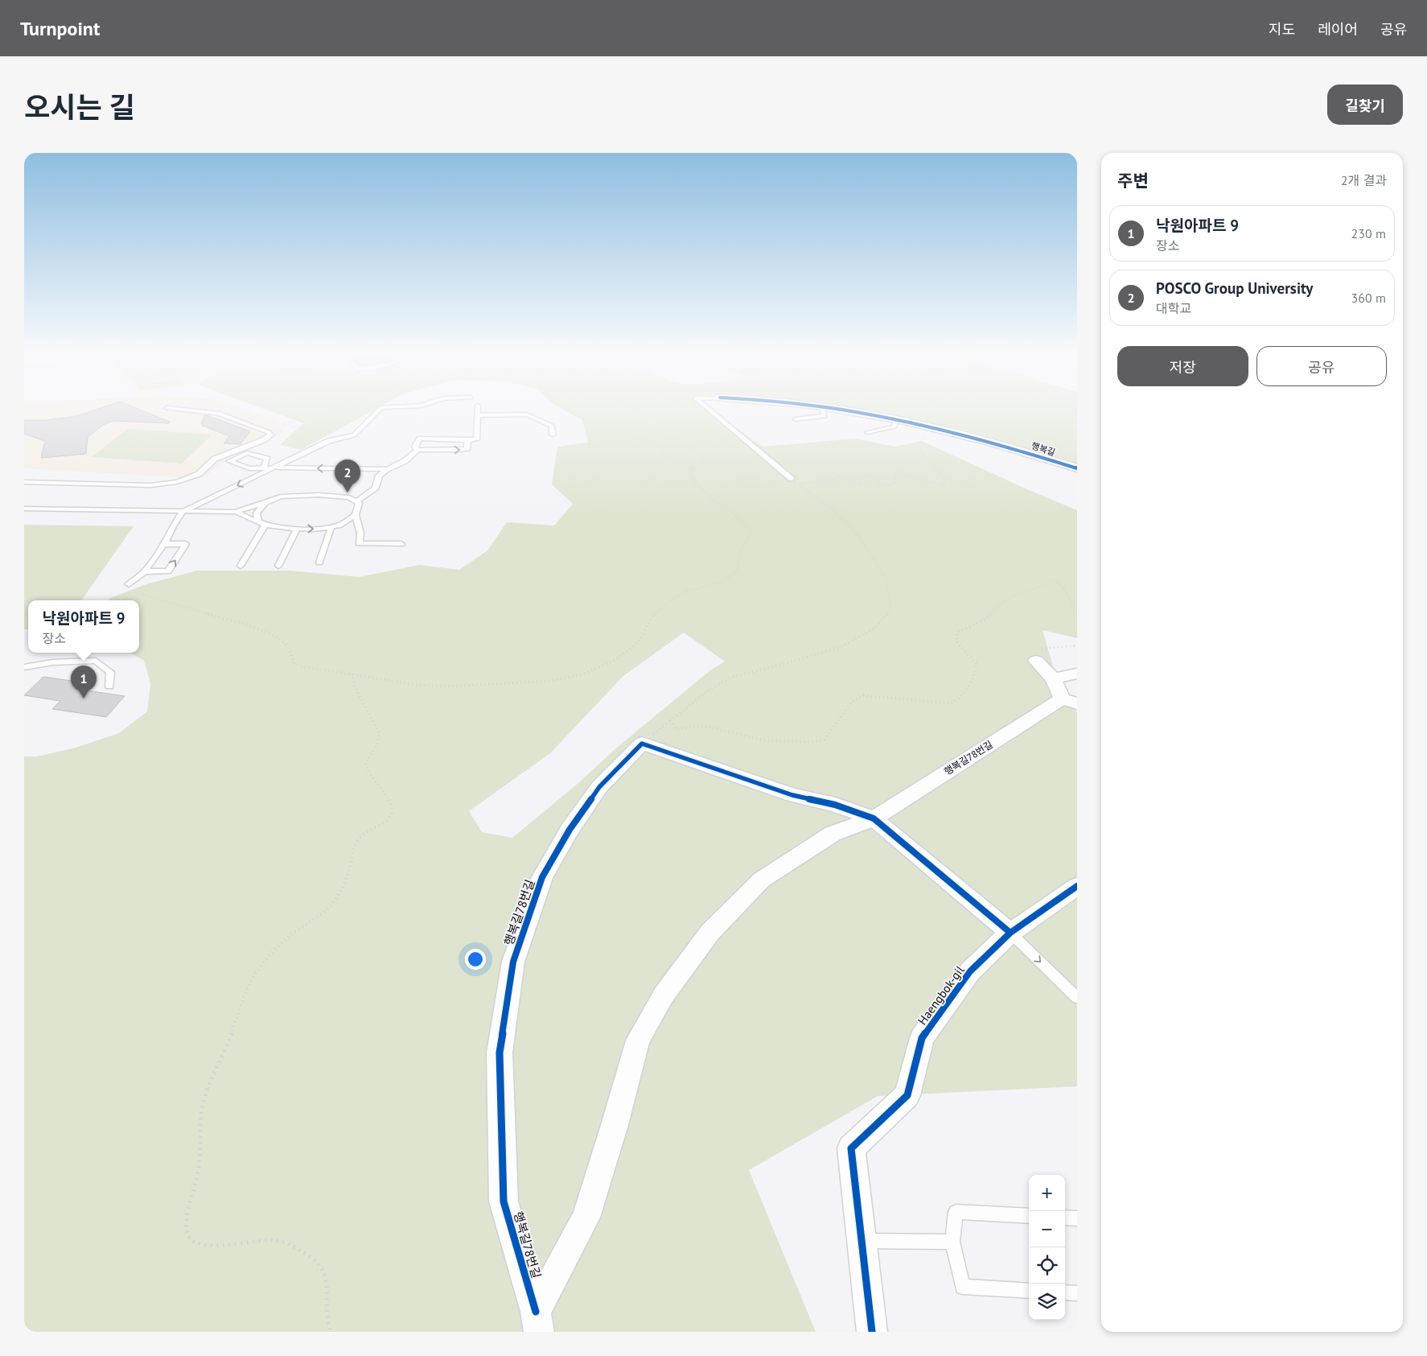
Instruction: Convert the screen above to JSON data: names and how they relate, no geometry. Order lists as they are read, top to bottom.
{
  "streets": {
    "street": ["행복길", "행복길78번길", "Haengbok-gil"]
  },
  "page": {
    "header": "Turnpoint",
    "nav": ["지도", "레이어", "공유"],
    "title": "오시는 길",
    "buttons": [
      "길찾기",
      ["저장", "공유"]
    ],
    "heading": ["주변", "2개 결과"],
    "list": [
      {
        "mark": "1",
        "name": "낙원아파트 9",
        "note": "장소",
        "value": "230 m"
      },
      {
        "mark": "2",
        "name": "POSCO Group University",
        "note": "대학교",
        "value": "360 m"
      }
    ],
    "pins": ["2", "1"],
    "popup": ["낙원아파트 9", "장소"],
    "map_buttons": ["+", "−"]
  }
}
